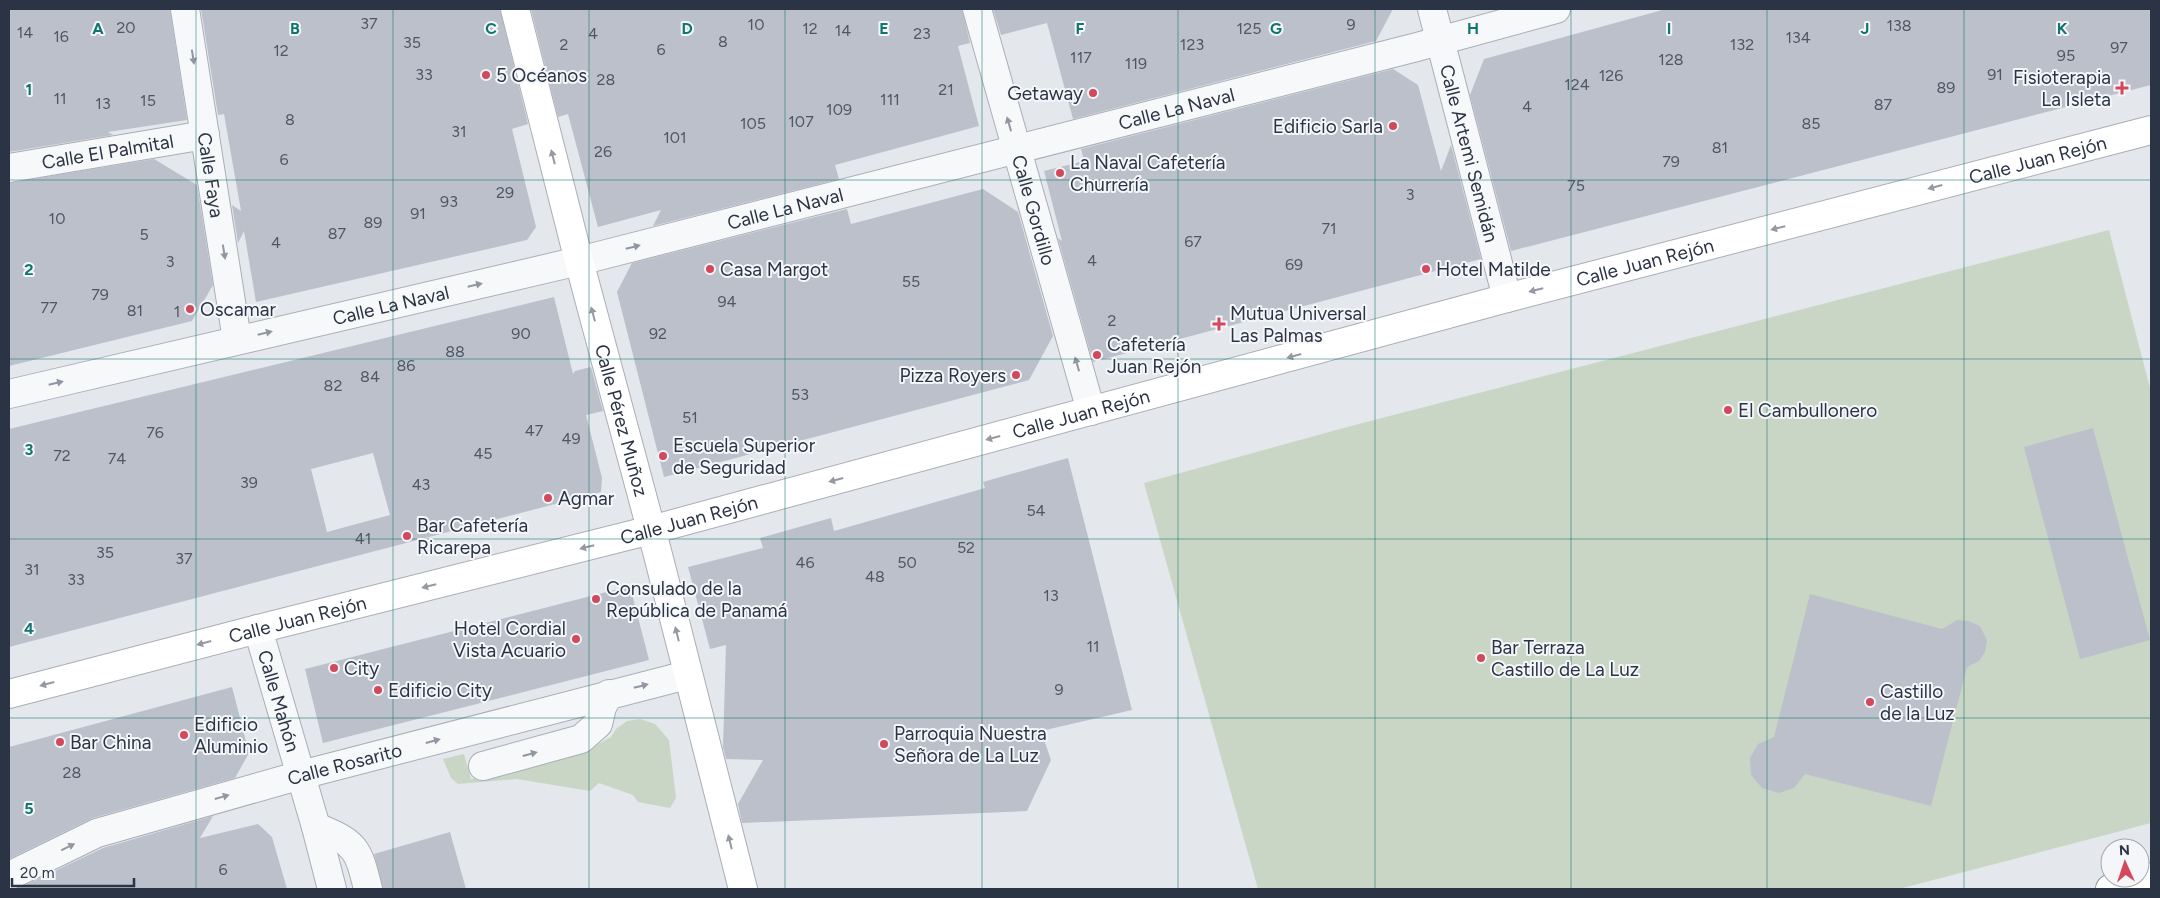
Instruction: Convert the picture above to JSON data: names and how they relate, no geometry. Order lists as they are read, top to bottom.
{
  "streets": {
    "main road": ["Calle Juan Rejón", "Calle Pérez Muñoz"],
    "street": [
      "Calle La Naval",
      "Calle El Palmital",
      "Calle Artemi Semidán",
      "Calle Faya",
      "Calle Gordillo",
      "Calle Mahón",
      "Calle Rosarito"
    ]
  },
  "crossings": [
    ["Calle La Naval", "Calle Artemi Semidán"],
    ["Calle La Naval", "Calle Faya"],
    ["Calle La Naval", "Calle Gordillo"],
    ["Calle La Naval", "Calle Pérez Muñoz"],
    ["Calle El Palmital", "Calle Faya"],
    ["Calle Artemi Semidán", "Calle Juan Rejón"],
    ["Calle Juan Rejón", "Calle Gordillo"],
    ["Calle Juan Rejón", "Calle Pérez Muñoz"],
    ["Calle Juan Rejón", "Calle Mahón"],
    ["Calle Pérez Muñoz", "Calle Rosarito"],
    ["Calle Mahón", "Calle Rosarito"]
  ],
  "one_way": [
    "Calle La Naval",
    "Calle Juan Rejón",
    "Calle Faya",
    "Calle Gordillo",
    "Calle Pérez Muñoz",
    "Calle Rosarito"
  ],
  "places": {
    "other": [
      "5 Océanos",
      "Getaway",
      "Edificio Sarla",
      "La Naval Cafetería Churrería",
      "Casa Margot",
      "Hotel Matilde",
      "Oscamar",
      "Cafetería Juan Rejón",
      "Pizza Royers",
      "El Cambullonero",
      "Escuela Superior de Seguridad",
      "Agmar",
      "Bar Cafetería Ricarepa",
      "Consulado de la República de Panamá",
      "Hotel Cordial Vista Acuario",
      "Bar Terraza Castillo de La Luz",
      "City",
      "Edificio City",
      "Castillo de la Luz",
      "Edificio Aluminio",
      "Bar China",
      "Parroquia Nuestra Señora de La Luz"
    ],
    "health": ["Fisioterapia La Isleta", "Mutua Universal Las Palmas"]
  },
  "house_numbers": [
    "37",
    "10",
    "9",
    "138",
    "20",
    "12",
    "125",
    "14",
    "14",
    "4",
    "23",
    "16",
    "134",
    "8",
    "35",
    "2",
    "123",
    "132",
    "97",
    "6",
    "12",
    "95",
    "117",
    "128",
    "119",
    "33",
    "91",
    "126",
    "28",
    "124",
    "89",
    "21",
    "11",
    "111",
    "15",
    "13",
    "87",
    "4",
    "109",
    "8",
    "107",
    "105",
    "85",
    "31",
    "101",
    "81",
    "26",
    "6",
    "79",
    "75",
    "29",
    "3",
    "93",
    "91",
    "10",
    "89",
    "71",
    "87",
    "5",
    "67",
    "4",
    "4",
    "3",
    "69",
    "55",
    "79",
    "94",
    "77",
    "81",
    "1",
    "2",
    "90",
    "92",
    "88",
    "86",
    "84",
    "82",
    "53",
    "51",
    "47",
    "76",
    "49",
    "45",
    "72",
    "74",
    "39",
    "43",
    "54",
    "41",
    "52",
    "35",
    "37",
    "46",
    "50",
    "31",
    "48",
    "33",
    "13",
    "11",
    "9",
    "28",
    "6"
  ],
  "scale_bar": "20 m",
  "north": "top",
  "grid": {
    "columns": [
      "A",
      "B",
      "C",
      "D",
      "E",
      "F",
      "G",
      "H",
      "I",
      "J",
      "K"
    ],
    "rows": [
      "1",
      "2",
      "3",
      "4",
      "5"
    ]
  }
}
